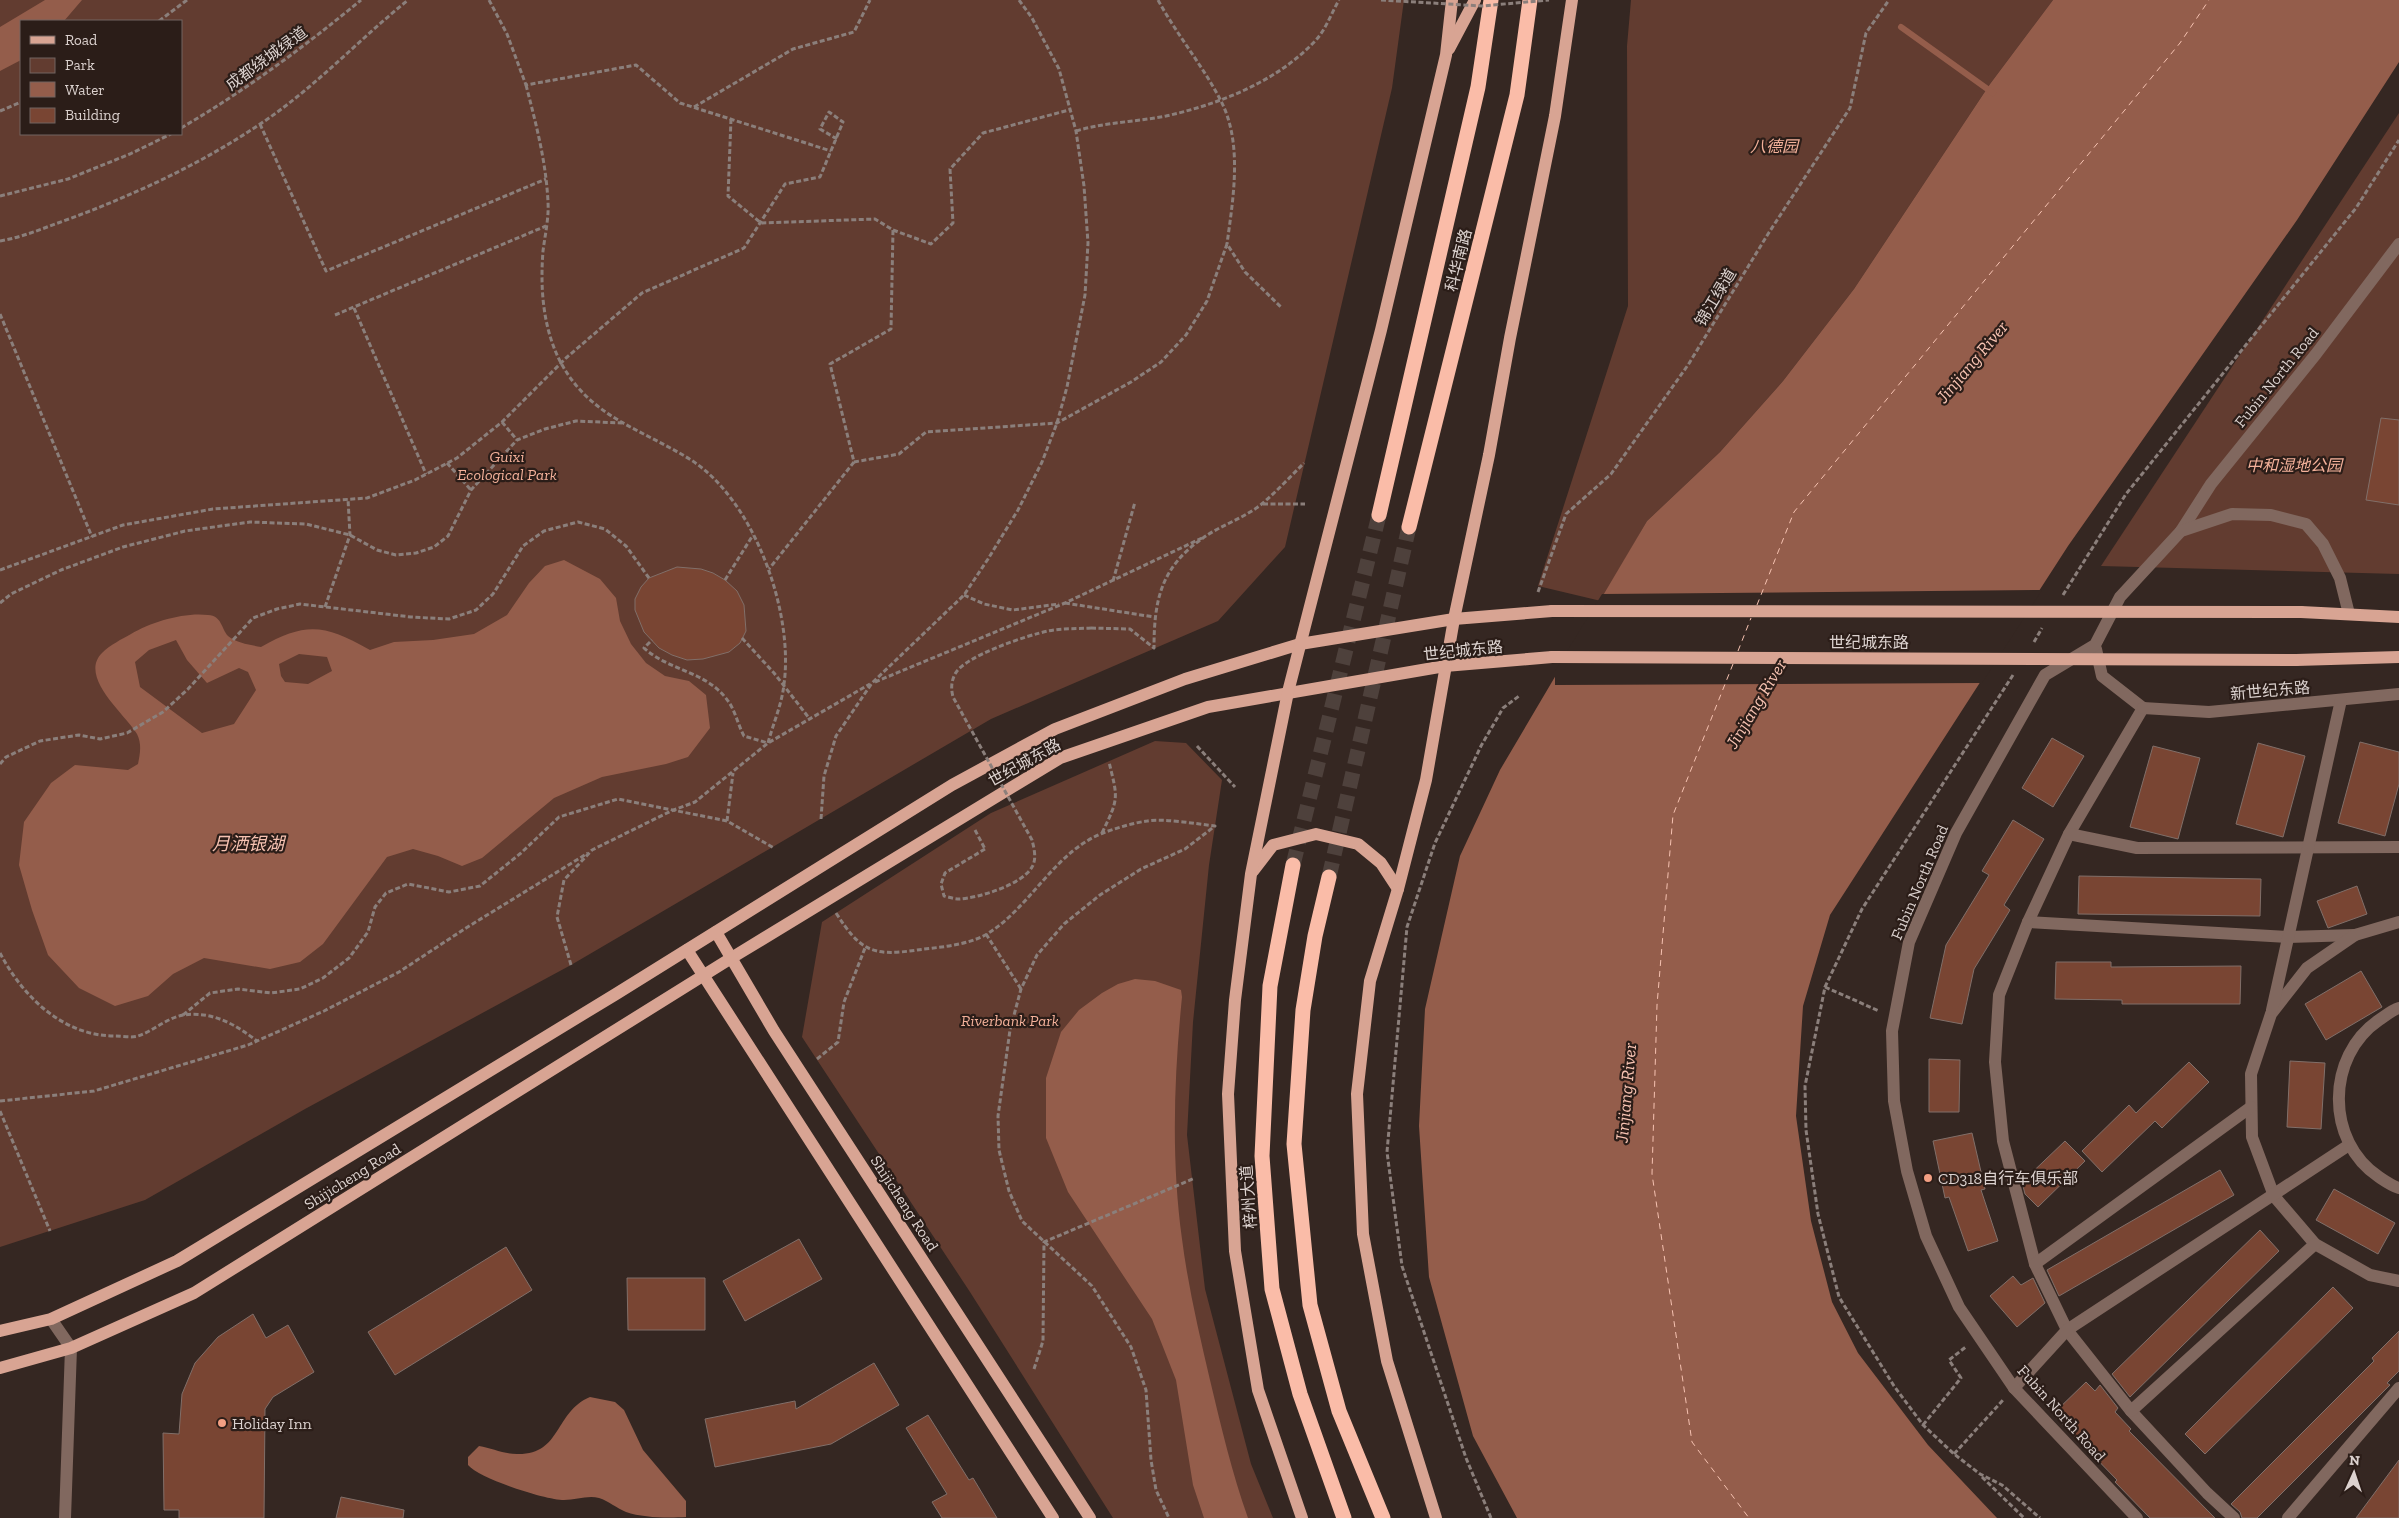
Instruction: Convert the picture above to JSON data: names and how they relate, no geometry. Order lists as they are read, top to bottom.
{
  "streets": {
    "highway": ["科华南路", "梓州大道"],
    "main road": ["世纪城东路", "新世纪东路", "Shijicheng Road"],
    "street": ["Fubin North Road"],
    "path": ["成都绕城绿道", "锦江绿道"]
  },
  "crossings": [
    ["Fubin North Road", "世纪城东路"],
    ["世纪城东路", "新世纪东路"],
    ["世纪城东路", "Shijicheng Road"]
  ],
  "water": ["Jinjiang River", "月洒银湖"],
  "parks": [
    "八德园",
    "Guixi Ecological Park",
    "中和湿地公园",
    "Riverbank Park"
  ],
  "places": ["CD318自行车俱乐部", "Holiday Inn"],
  "legend": [
    "Road",
    "Park",
    "Water",
    "Building"
  ],
  "north": "top"
}
